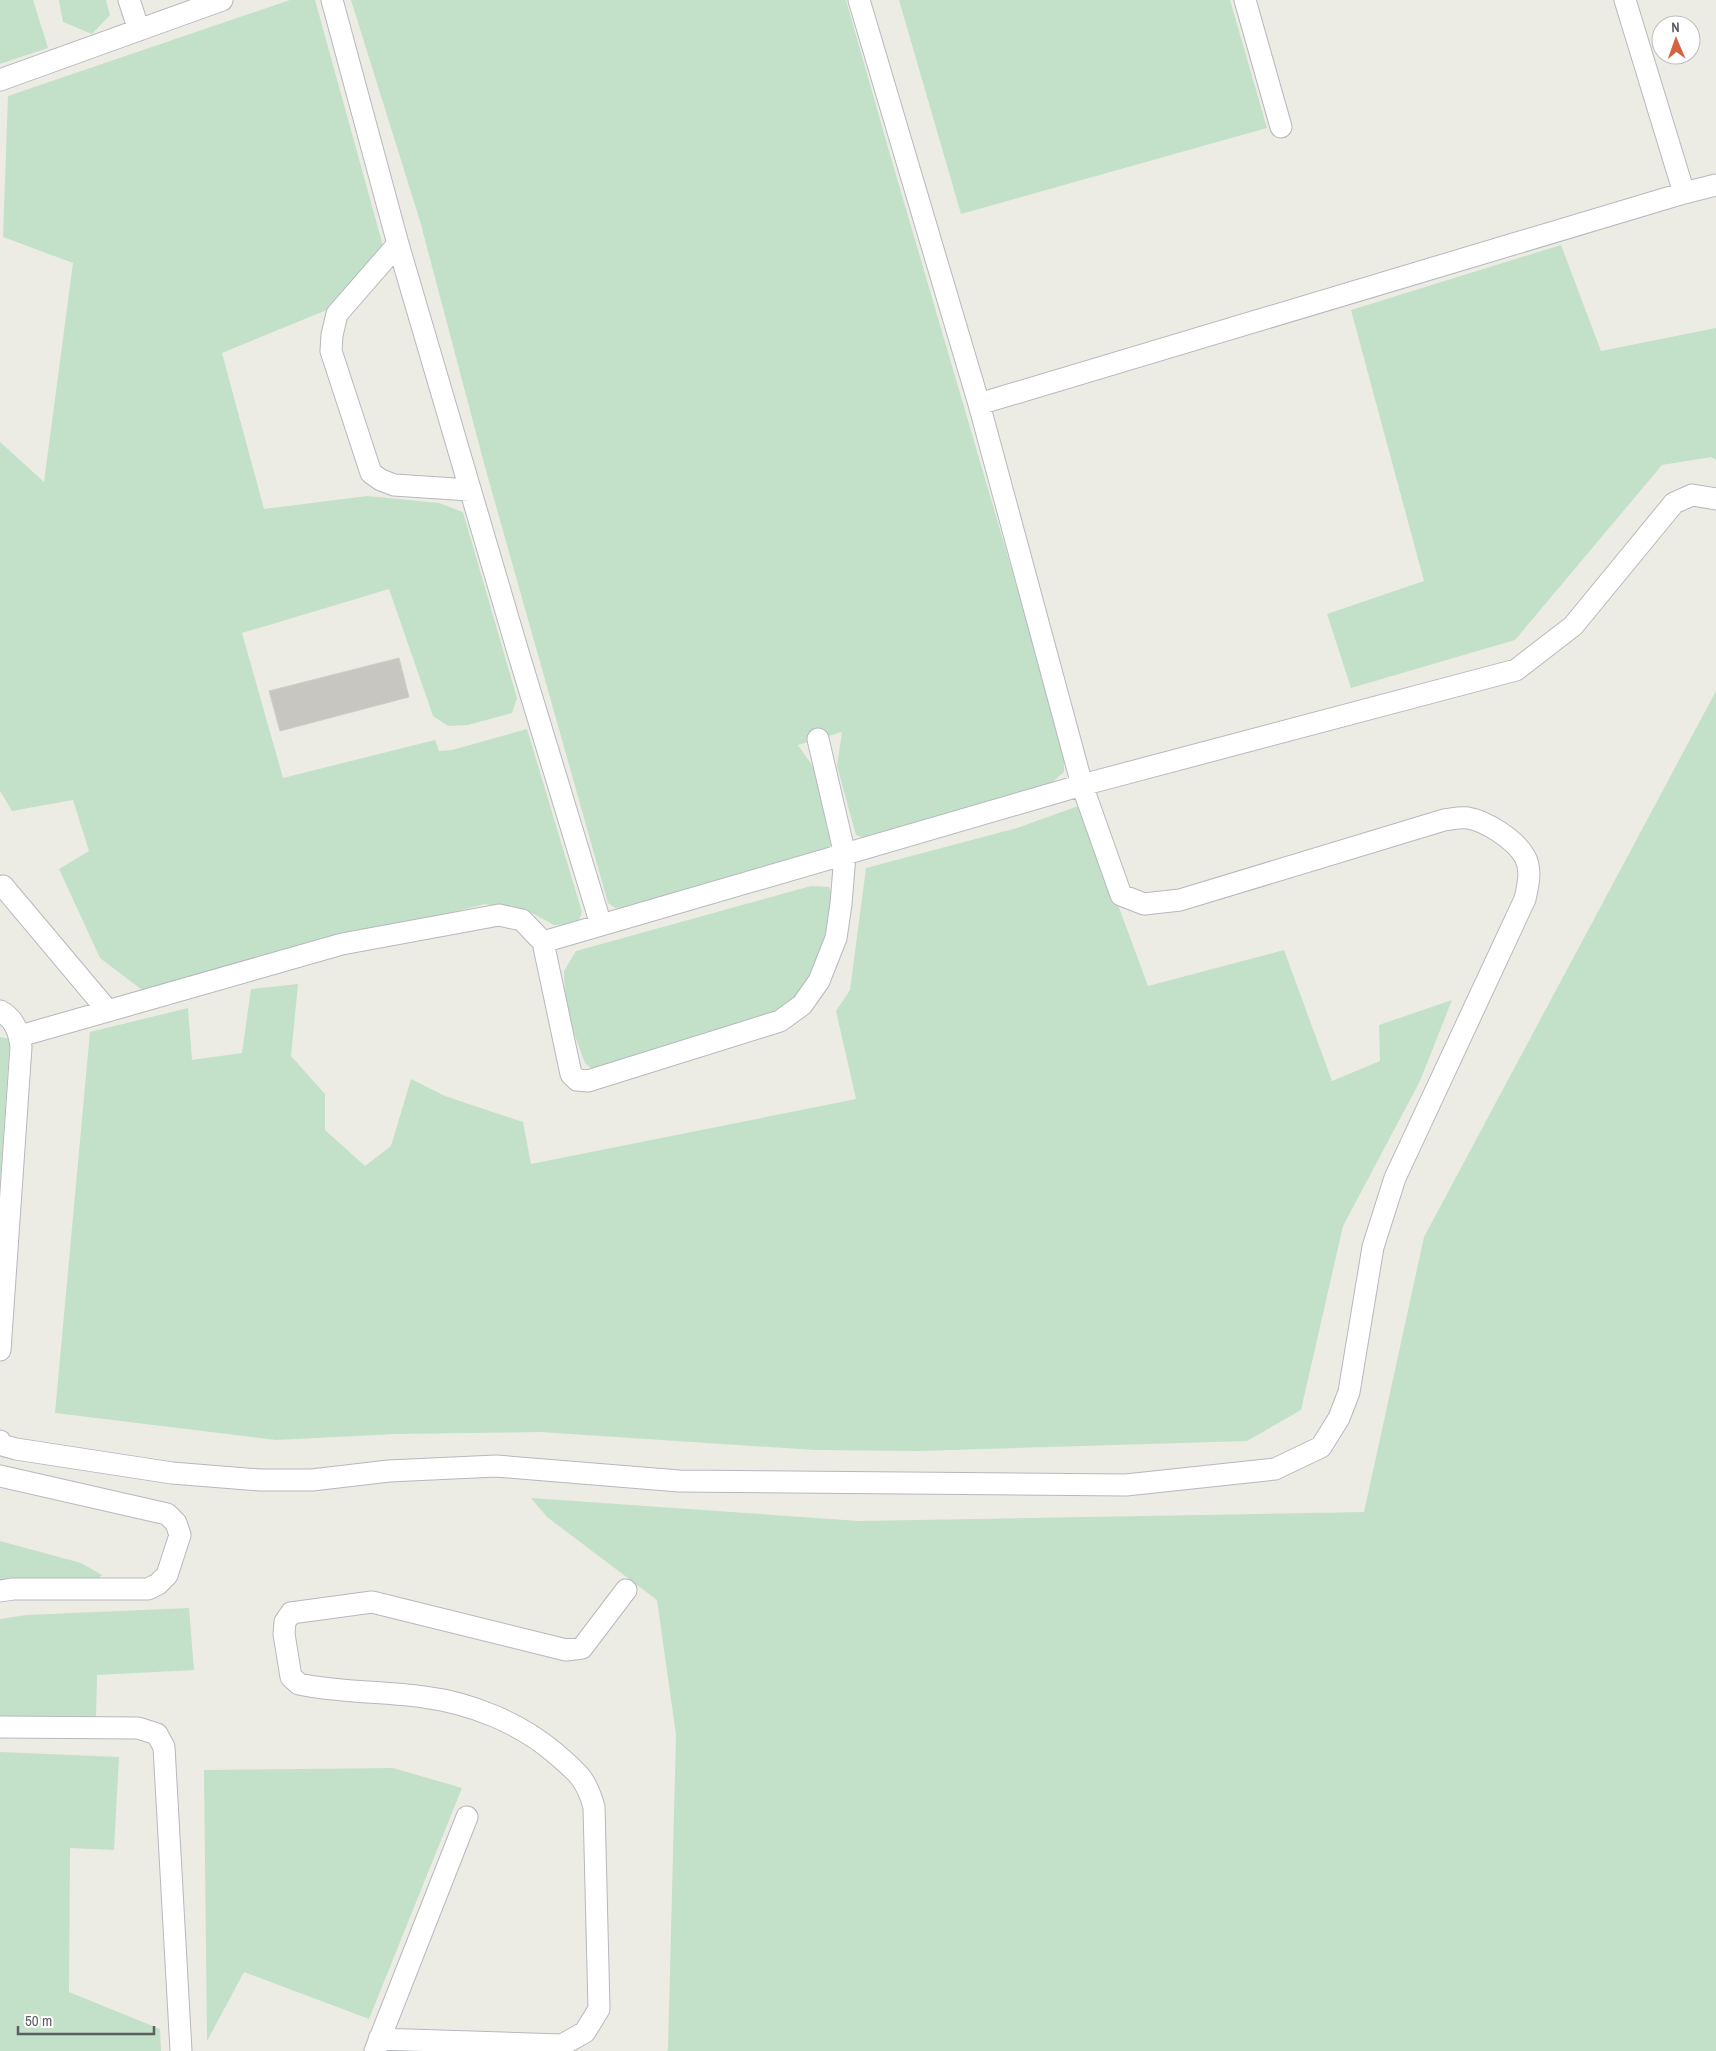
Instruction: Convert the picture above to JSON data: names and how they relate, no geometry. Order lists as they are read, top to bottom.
{
  "scale_bar": "50 m",
  "north": "top"
}
